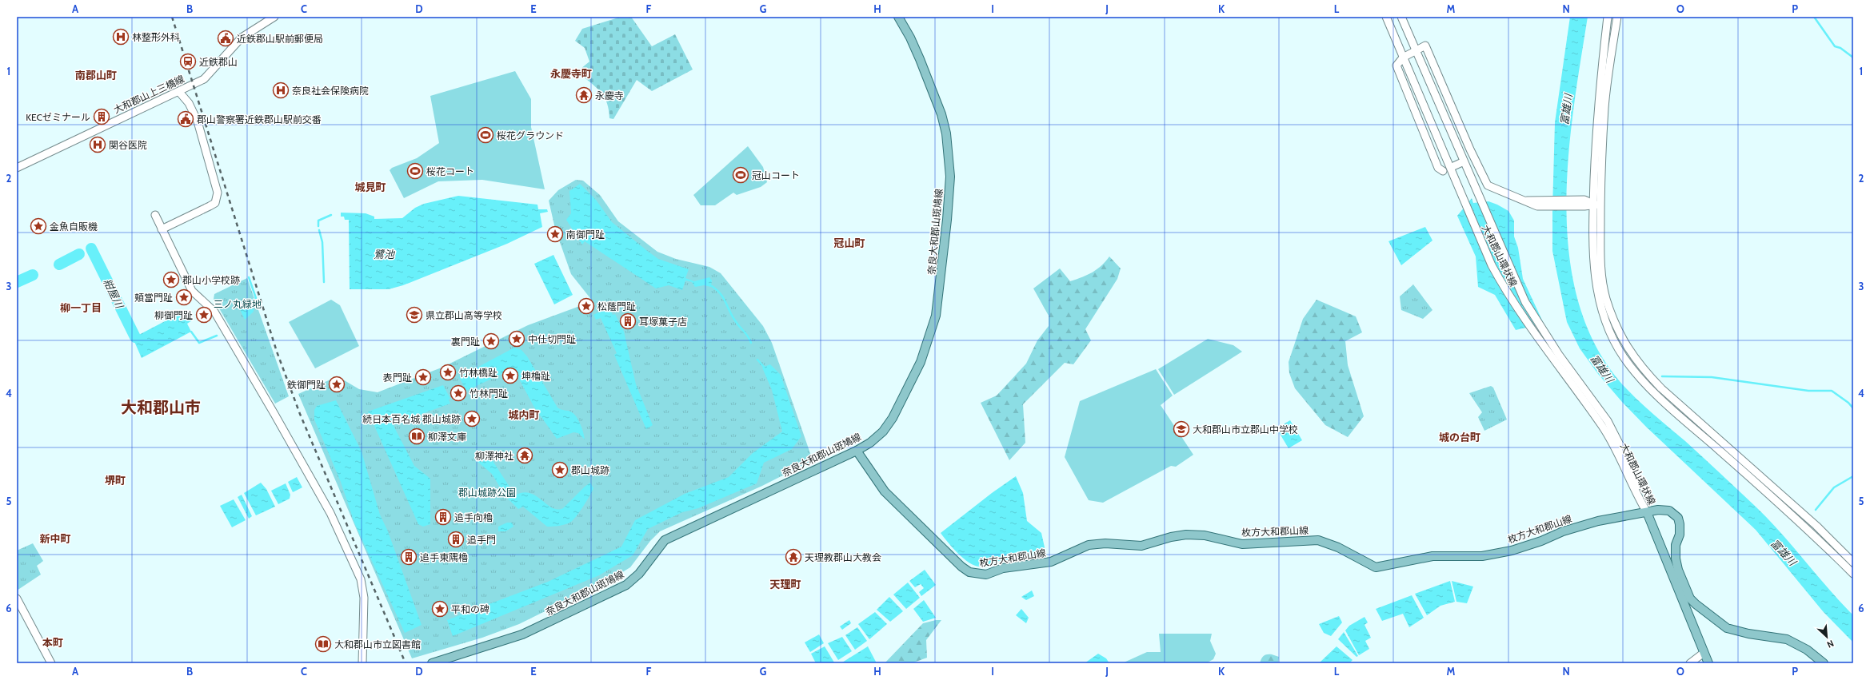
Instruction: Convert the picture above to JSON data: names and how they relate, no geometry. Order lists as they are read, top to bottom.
{
  "streets": {
    "main road": [
      "大和郡山上三橋線",
      "奈良大和郡山斑鳩線",
      "大和郡山環状線",
      "枚方大和郡山線"
    ]
  },
  "crossings": [
    ["奈良大和郡山斑鳩線", "枚方大和郡山線"],
    ["大和郡山環状線", "枚方大和郡山線"]
  ],
  "districts": [
    "永慶寺町",
    "南郡山町",
    "城見町",
    "冠山町",
    "柳一丁目",
    "大和郡山市",
    "城内町",
    "城の台町",
    "堺町",
    "新中町",
    "天理町",
    "本町"
  ],
  "water": ["富雄川", "鷺池", "紺屋川"],
  "parks": ["三ノ丸緑地", "郡山城跡公園"],
  "places": {
    "hospital": ["林整形外科", "奈良社会保険病院", "関谷医院"],
    "public building": ["近鉄郡山駅前郵便局", "郡山警察署近鉄郡山駅前交番"],
    "station": ["近鉄郡山"],
    "temple": ["永慶寺", "柳澤神社", "天理教郡山大教会"],
    "building": [
      "KECゼミナール",
      "耳塚菓子店",
      "追手向櫓",
      "追手門",
      "追手東隅櫓"
    ],
    "sports": ["桜花グラウンド", "桜花コート", "冠山コート"],
    "place": [
      "金魚自販機",
      "南御門趾",
      "郡山小学校跡",
      "頬當門趾",
      "松蔭門趾",
      "柳御門趾",
      "中仕切門趾",
      "裏門趾",
      "竹林橋趾",
      "坤櫓趾",
      "表門趾",
      "鉄御門趾",
      "竹林門趾",
      "続日本百名城 郡山城跡",
      "郡山城跡",
      "平和の碑"
    ],
    "school or university": ["県立郡山高等学校", "大和郡山市立郡山中学校"],
    "library": ["柳澤文庫", "大和郡山市立図書館"]
  },
  "north": "bottom right",
  "grid": {
    "columns": [
      "A",
      "B",
      "C",
      "D",
      "E",
      "F",
      "G",
      "H",
      "I",
      "J",
      "K",
      "L",
      "M",
      "N",
      "O",
      "P"
    ],
    "rows": [
      "1",
      "2",
      "3",
      "4",
      "5",
      "6"
    ]
  }
}
